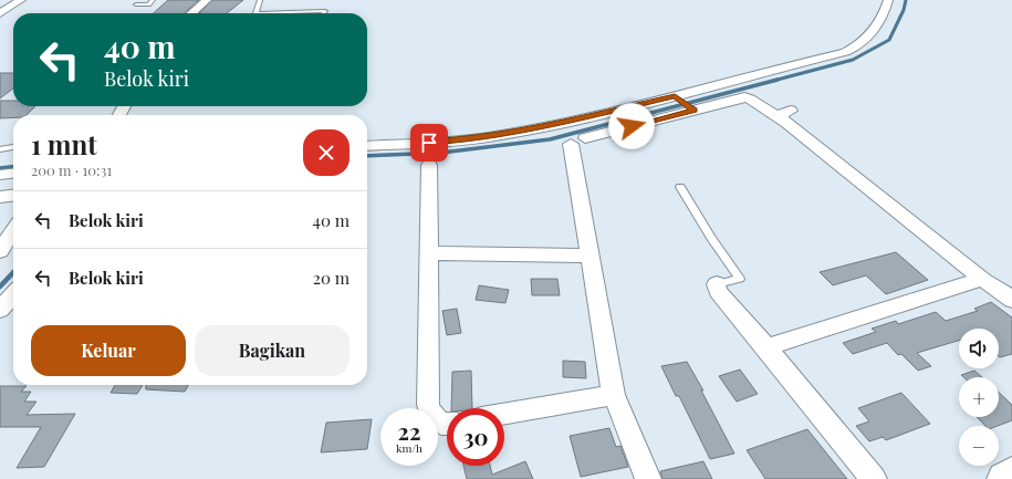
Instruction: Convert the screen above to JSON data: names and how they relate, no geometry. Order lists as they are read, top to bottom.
{
  "page": {
    "turn": ["40 m", "Belok kiri"],
    "heading": ["1 mnt", "200 m · 10:31"],
    "list": [
      {
        "name": "Belok kiri",
        "value": "40 m"
      },
      {
        "name": "Belok kiri",
        "value": "20 m"
      }
    ],
    "buttons": ["Keluar", "Bagikan"],
    "map_buttons": ["+", "−"],
    "speed": "22 km/h",
    "limit": "30"
  }
}
